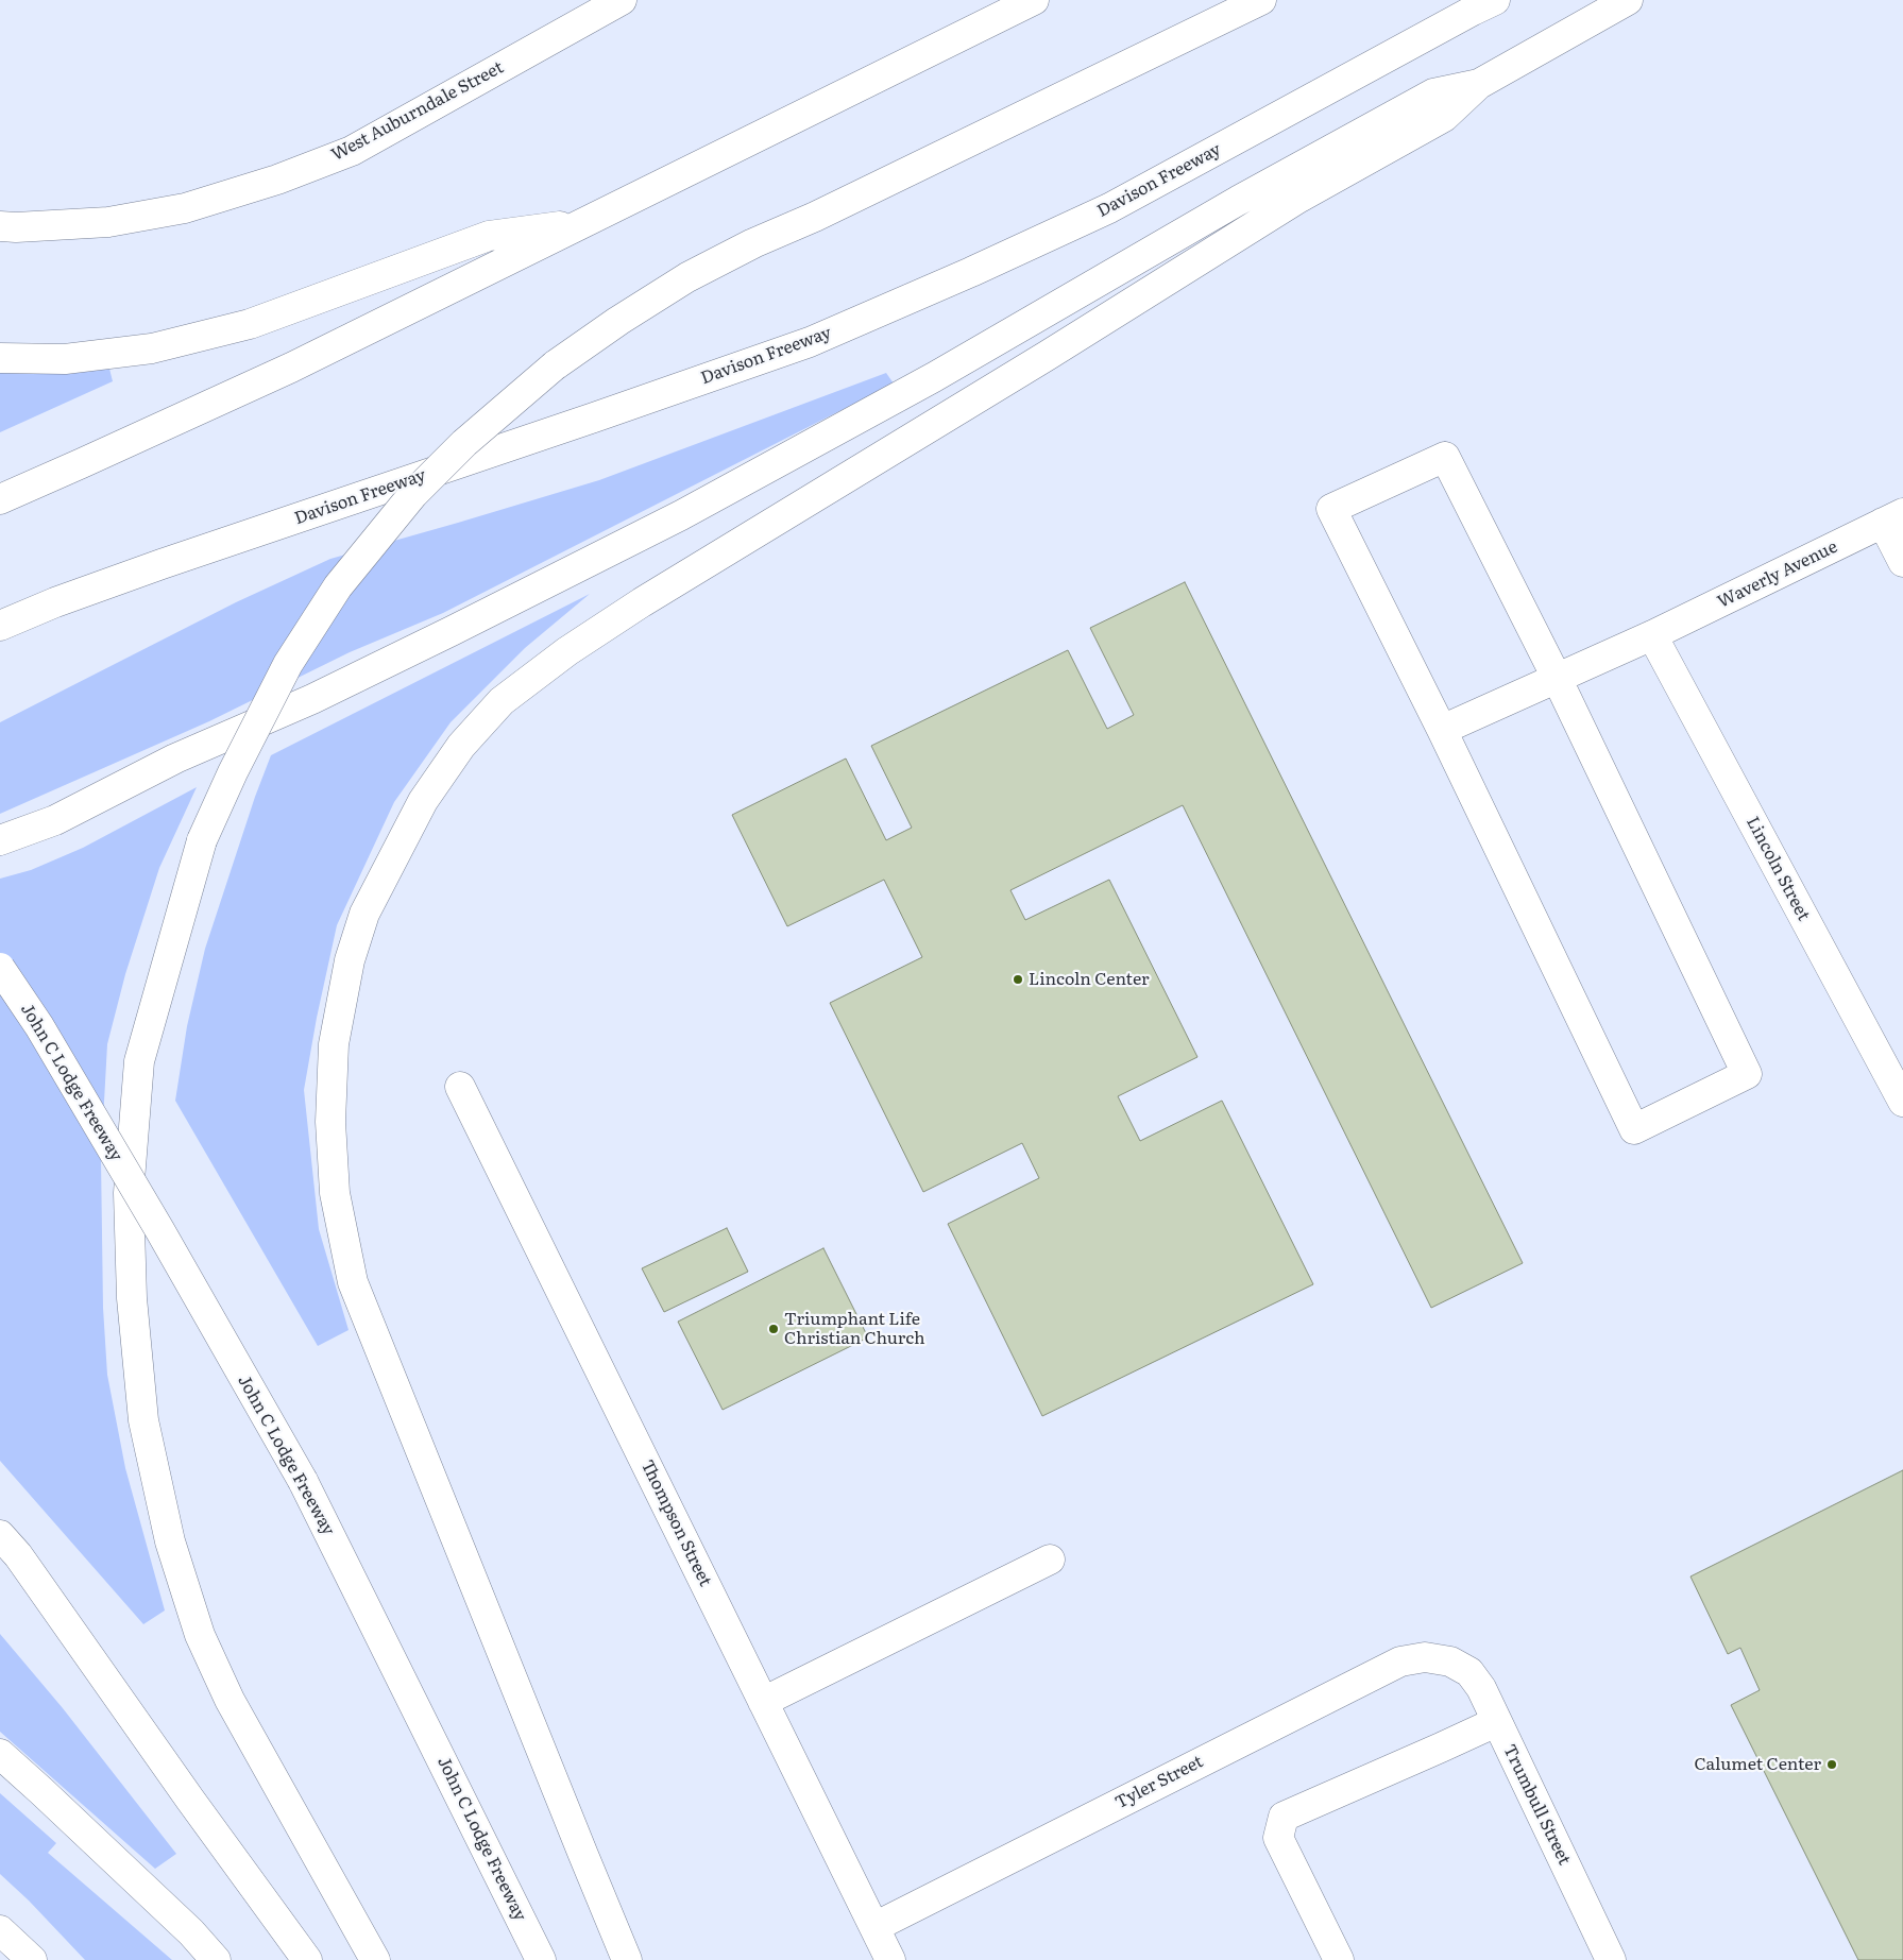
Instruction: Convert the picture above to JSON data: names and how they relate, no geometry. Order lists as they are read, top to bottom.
{
  "streets": {
    "main road": [
      "West Auburndale Street",
      "Davison Freeway",
      "Waverly Avenue",
      "Lincoln Street",
      "John C Lodge Freeway",
      "Thompson Street",
      "Tyler Street",
      "Trumbull Street"
    ]
  },
  "crossings": [
    ["Waverly Avenue", "Lincoln Street"],
    ["Thompson Street", "Tyler Street"],
    ["Tyler Street", "Trumbull Street"]
  ],
  "places": ["Lincoln Center", "Triumphant Life Christian Church", "Calumet Center"]
}
